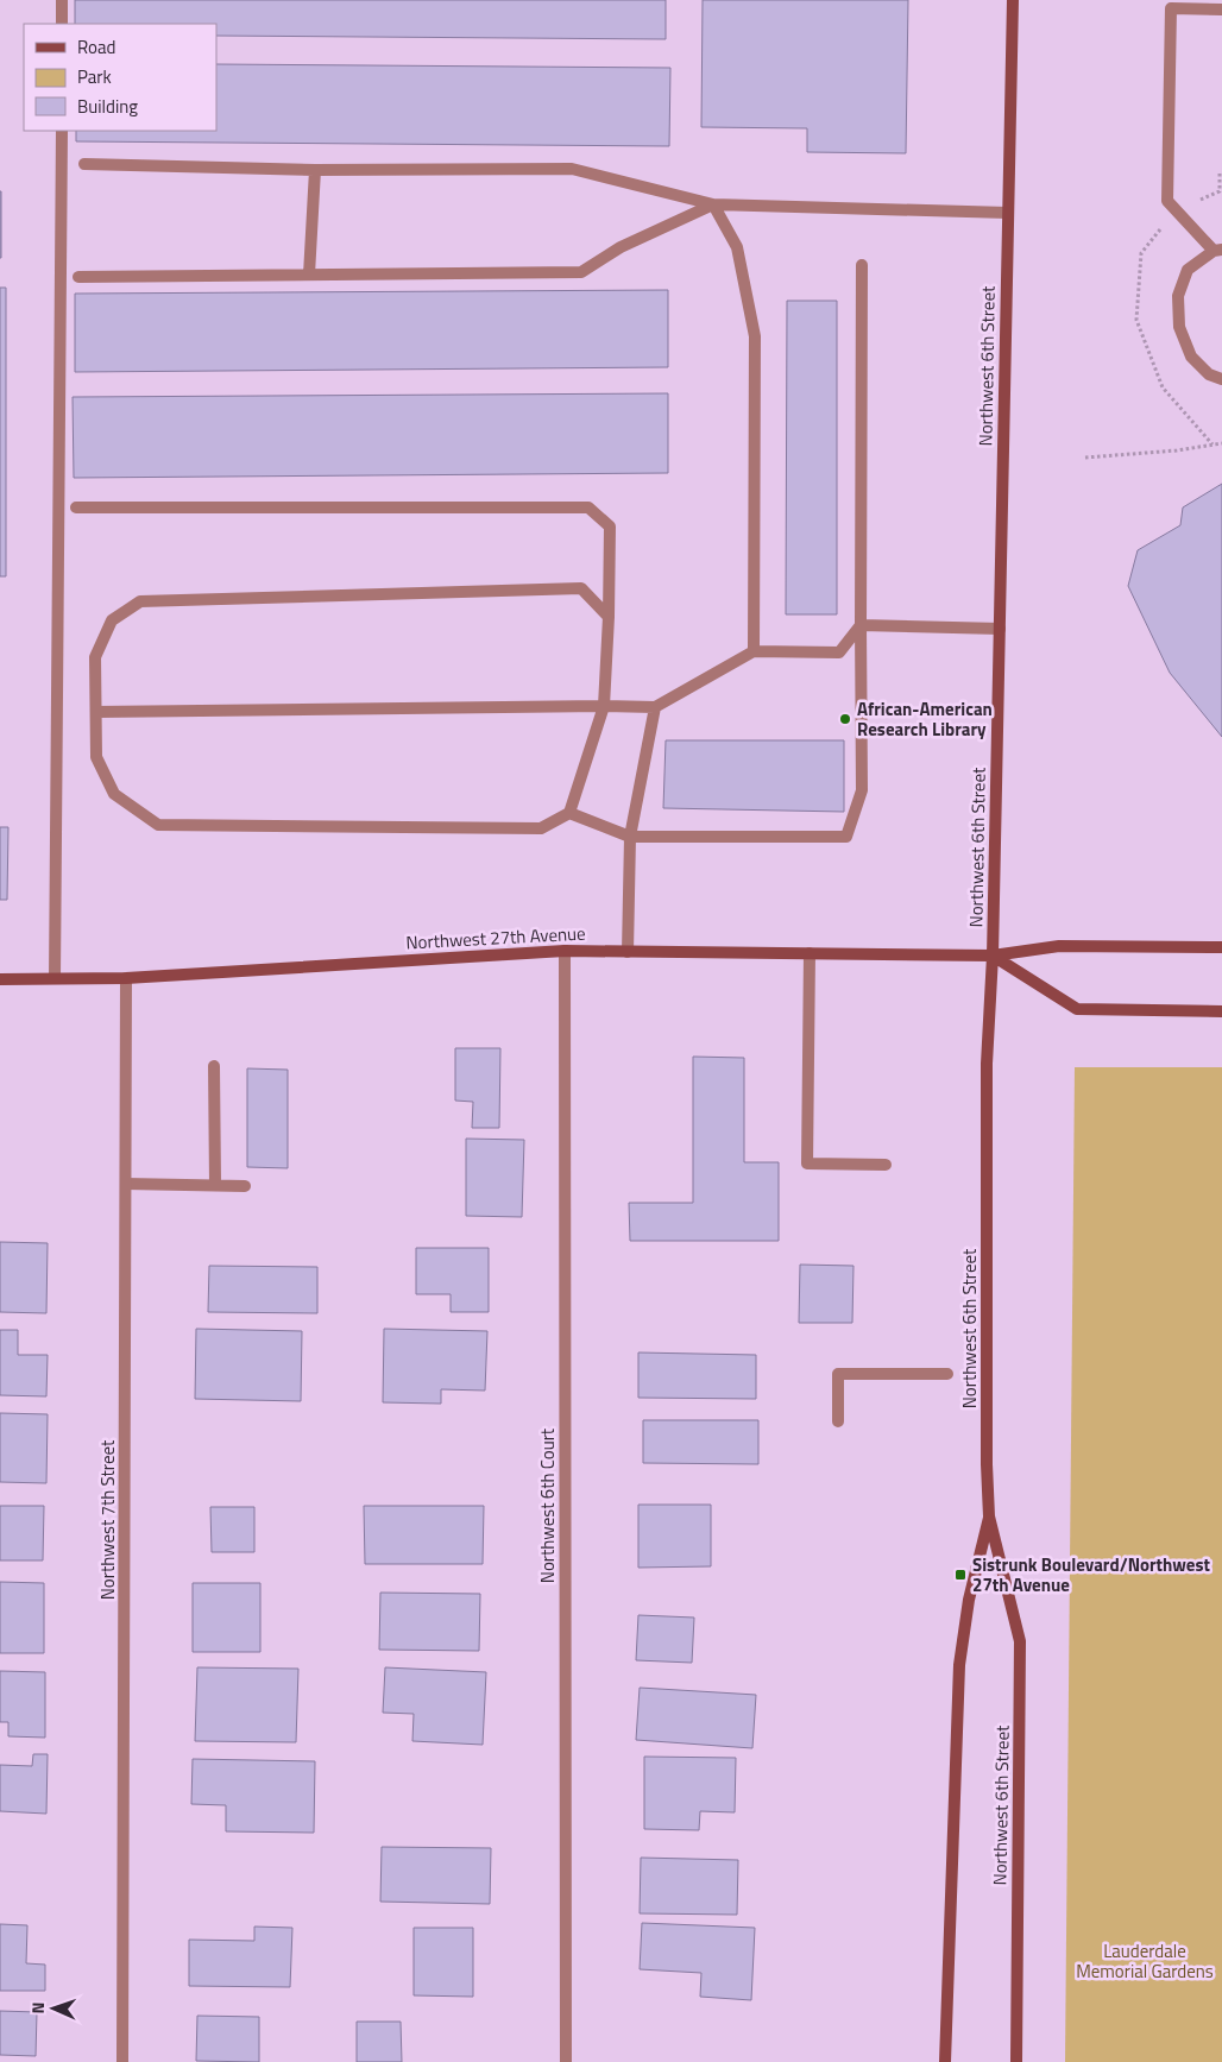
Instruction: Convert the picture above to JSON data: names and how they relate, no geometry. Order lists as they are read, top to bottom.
{
  "streets": {
    "street": [
      "Northwest 6th Street",
      "Northwest 27th Avenue",
      "Northwest 6th Court",
      "Northwest 7th Street"
    ]
  },
  "crossings": [
    ["Northwest 6th Street", "Northwest 27th Avenue"],
    ["Northwest 27th Avenue", "Northwest 6th Court"],
    ["Northwest 27th Avenue", "Northwest 7th Street"]
  ],
  "parks": ["Lauderdale Memorial Gardens"],
  "places": {
    "other": ["African-American Research Library"],
    "transit": ["Sistrunk Boulevard/Northwest 27th Avenue"]
  },
  "legend": ["Road", "Park", "Building"],
  "north": "left"
}
